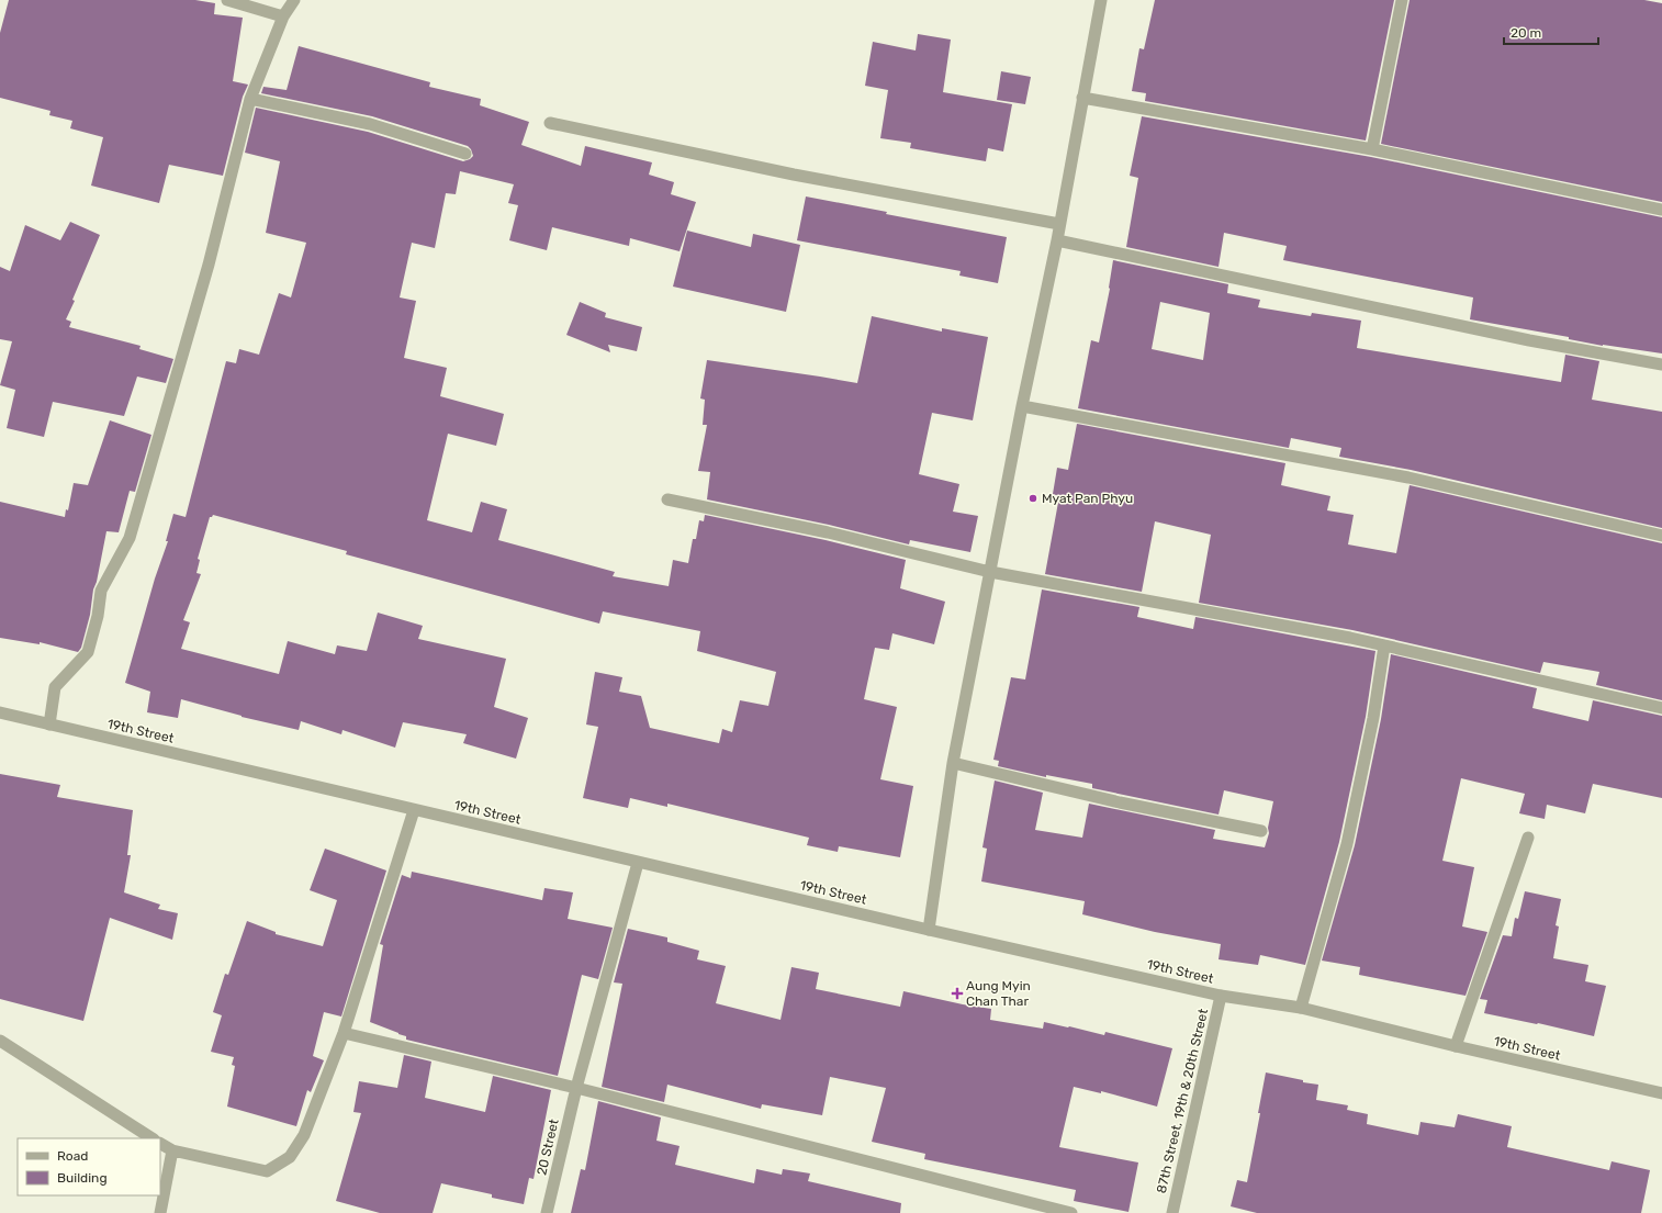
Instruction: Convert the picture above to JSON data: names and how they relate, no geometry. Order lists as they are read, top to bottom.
{
  "streets": {
    "street": ["19th Street", "87th Street, 19th & 20th Street", "20 Street"]
  },
  "crossings": [
    ["19th Street", "87th Street, 19th & 20th Street"],
    ["19th Street", "20 Street"]
  ],
  "places": {
    "other": ["Myat Pan Phyu"],
    "health": ["Aung Myin Chan Thar"]
  },
  "legend": ["Road", "Building"],
  "scale_bar": "20 m"
}
